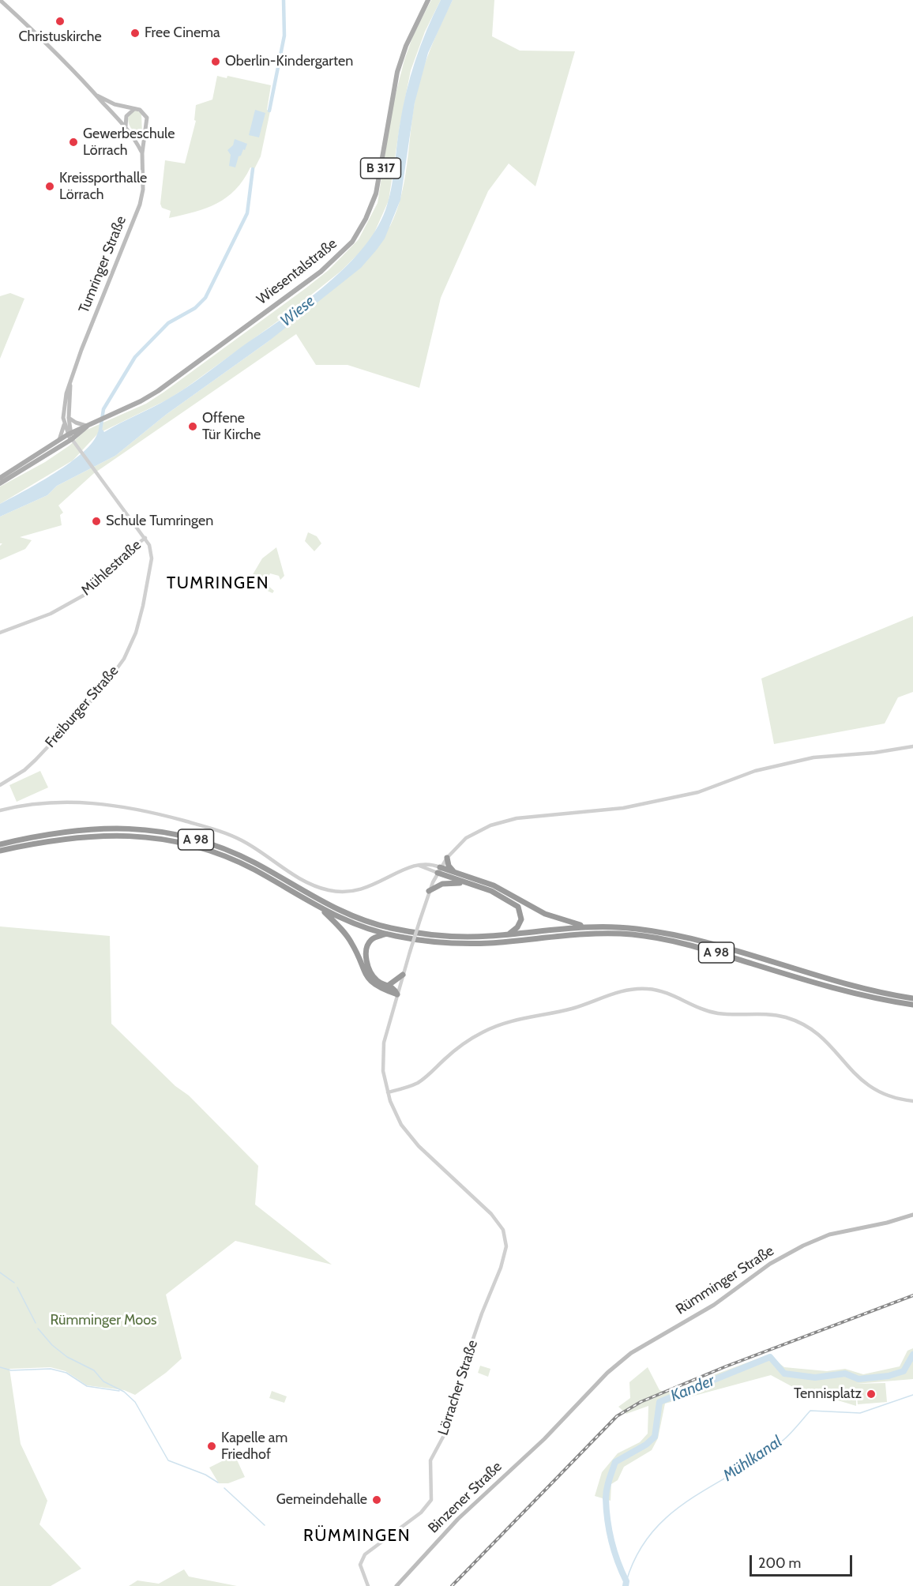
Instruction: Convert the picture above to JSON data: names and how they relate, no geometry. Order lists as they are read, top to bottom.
{
  "streets": {
    "highway": ["A 98"],
    "main road": [
      "B 317",
      "Tumringer Straße",
      "Wiesentalstraße",
      "Rümminger Straße",
      "Binzener Straße"
    ],
    "street": ["Mühlestraße", "Freiburger Straße", "Lörracher Straße"]
  },
  "crossings": [
    ["B 317", "Tumringer Straße"],
    ["B 317", "Wiesentalstraße"],
    ["B 317", "Freiburger Straße"],
    ["Tumringer Straße", "Freiburger Straße"],
    ["Mühlestraße", "Freiburger Straße"],
    ["Rümminger Straße", "Binzener Straße"]
  ],
  "districts": ["TUMRINGEN", "RÜMMINGEN"],
  "water": ["Wiese", "Kander", "Mühlkanal"],
  "parks": ["Rümminger Moos"],
  "places": [
    "Christuskirche",
    "Free Cinema",
    "Oberlin-Kindergarten",
    "Gewerbeschule Lörrach",
    "Kreissporthalle Lörrach",
    "Offene Tür Kirche",
    "Schule Tumringen",
    "Tennisplatz",
    "Kapelle am Friedhof",
    "Gemeindehalle"
  ],
  "scale_bar": "200 m"
}
